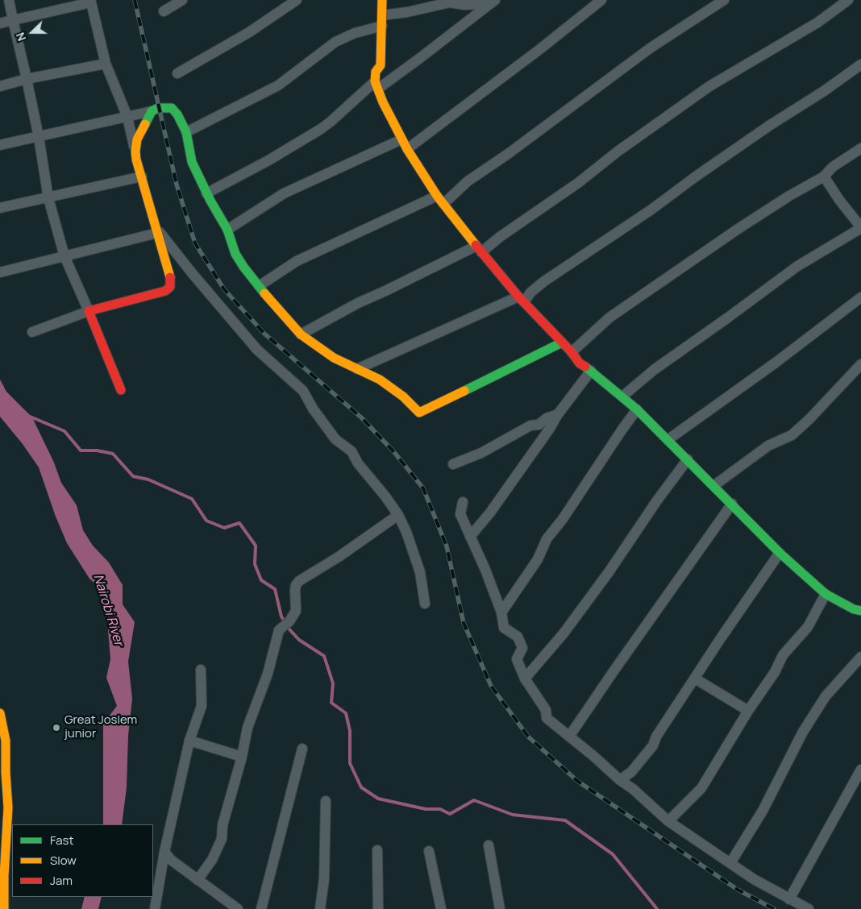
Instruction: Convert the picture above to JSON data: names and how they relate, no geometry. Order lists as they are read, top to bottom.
{
  "water": ["Nairobi River"],
  "places": ["Great Joslem junior"],
  "legend": ["Fast", "Slow", "Jam"],
  "north": "left"
}
